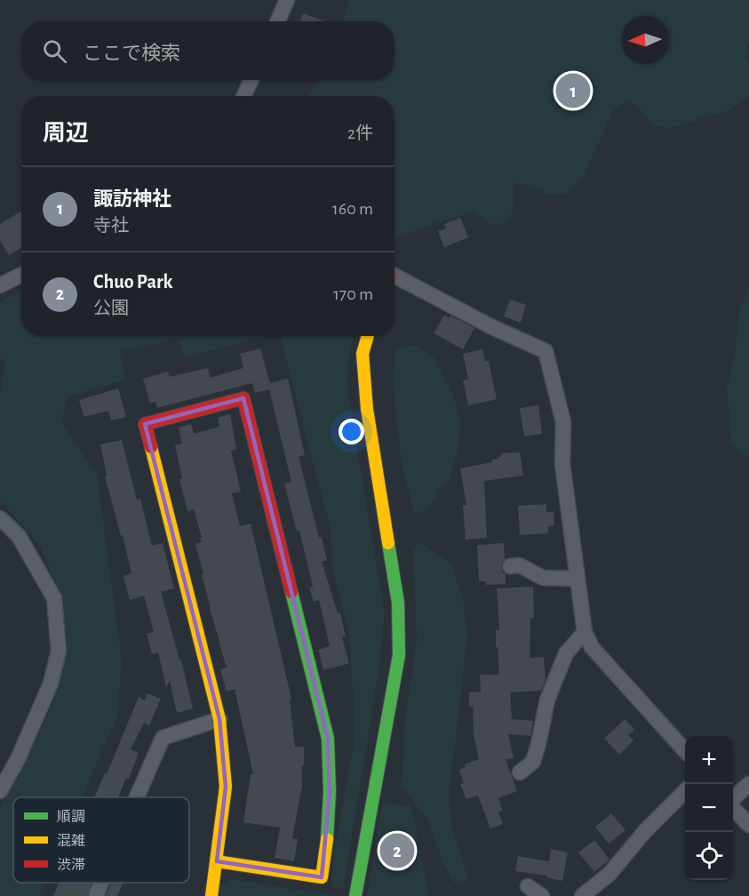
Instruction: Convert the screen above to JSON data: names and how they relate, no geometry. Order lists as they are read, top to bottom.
{
  "legend": ["順調", "混雑", "渋滞"],
  "north": "left",
  "page": {
    "search": "ここで検索",
    "pins": ["1", "2"],
    "heading": ["周辺", "2件"],
    "list": [
      {
        "mark": "1",
        "name": "諏訪神社",
        "note": "寺社",
        "value": "160 m"
      },
      {
        "mark": "2",
        "name": "Chuo Park",
        "note": "公園",
        "value": "170 m"
      }
    ],
    "map_buttons": ["+", "−"]
  }
}
